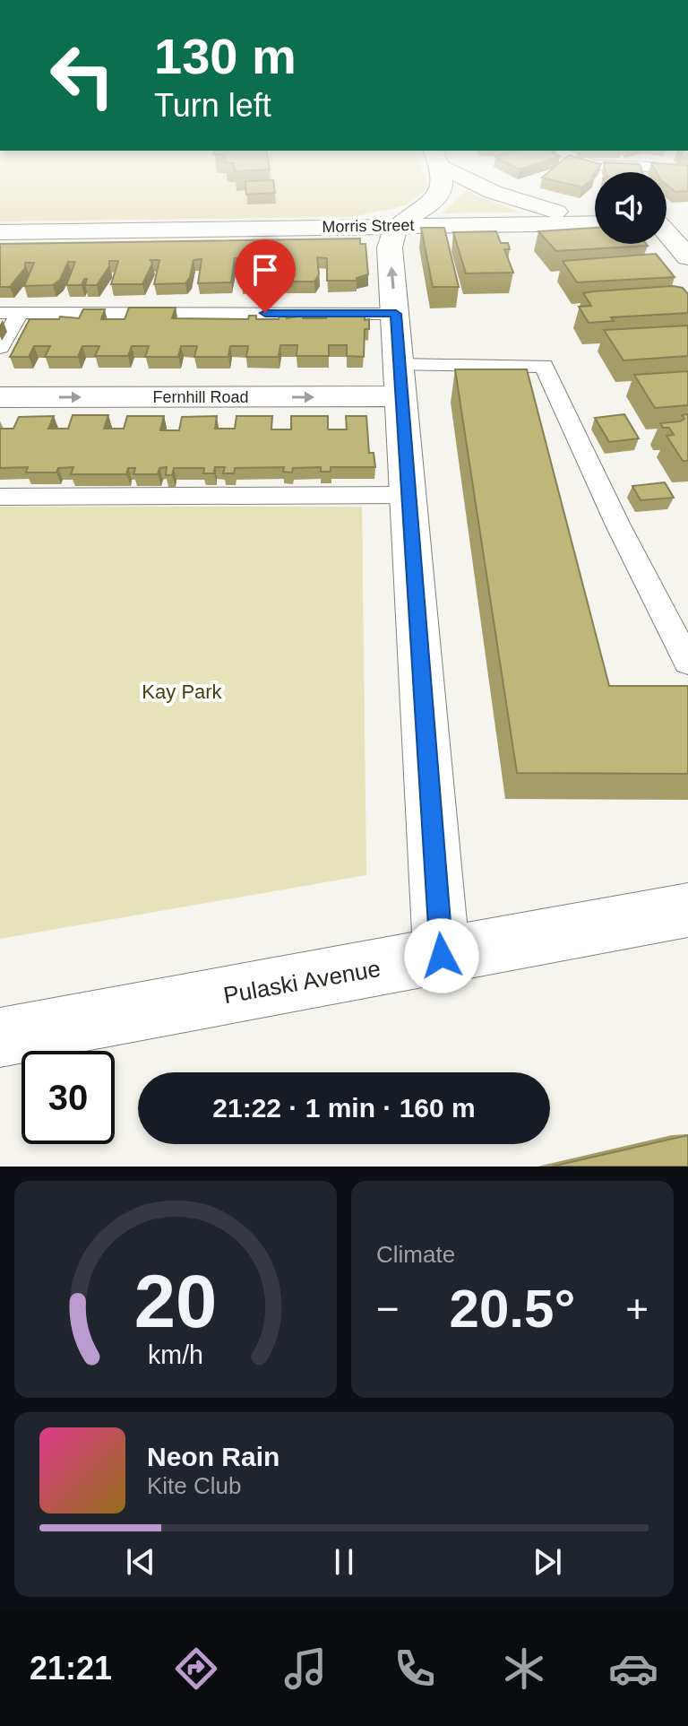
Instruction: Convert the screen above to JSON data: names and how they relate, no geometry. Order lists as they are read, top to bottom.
{
  "streets": {
    "street": ["Morris Street", "Fernhill Road", "Pulaski Avenue"]
  },
  "one_way": ["Fernhill Road"],
  "parks": ["Kay Park"],
  "page": {
    "turn": ["130 m", "Turn left"],
    "limit": "30",
    "trip": "21:22 · 1 min · 160 m",
    "tile": "Climate",
    "heat": ["−", "20.5°", "+"],
    "song": ["Neon Rain", "Kite Club"],
    "tabs": "21:21",
    "gauge": ["20", "km/h"]
  }
}
